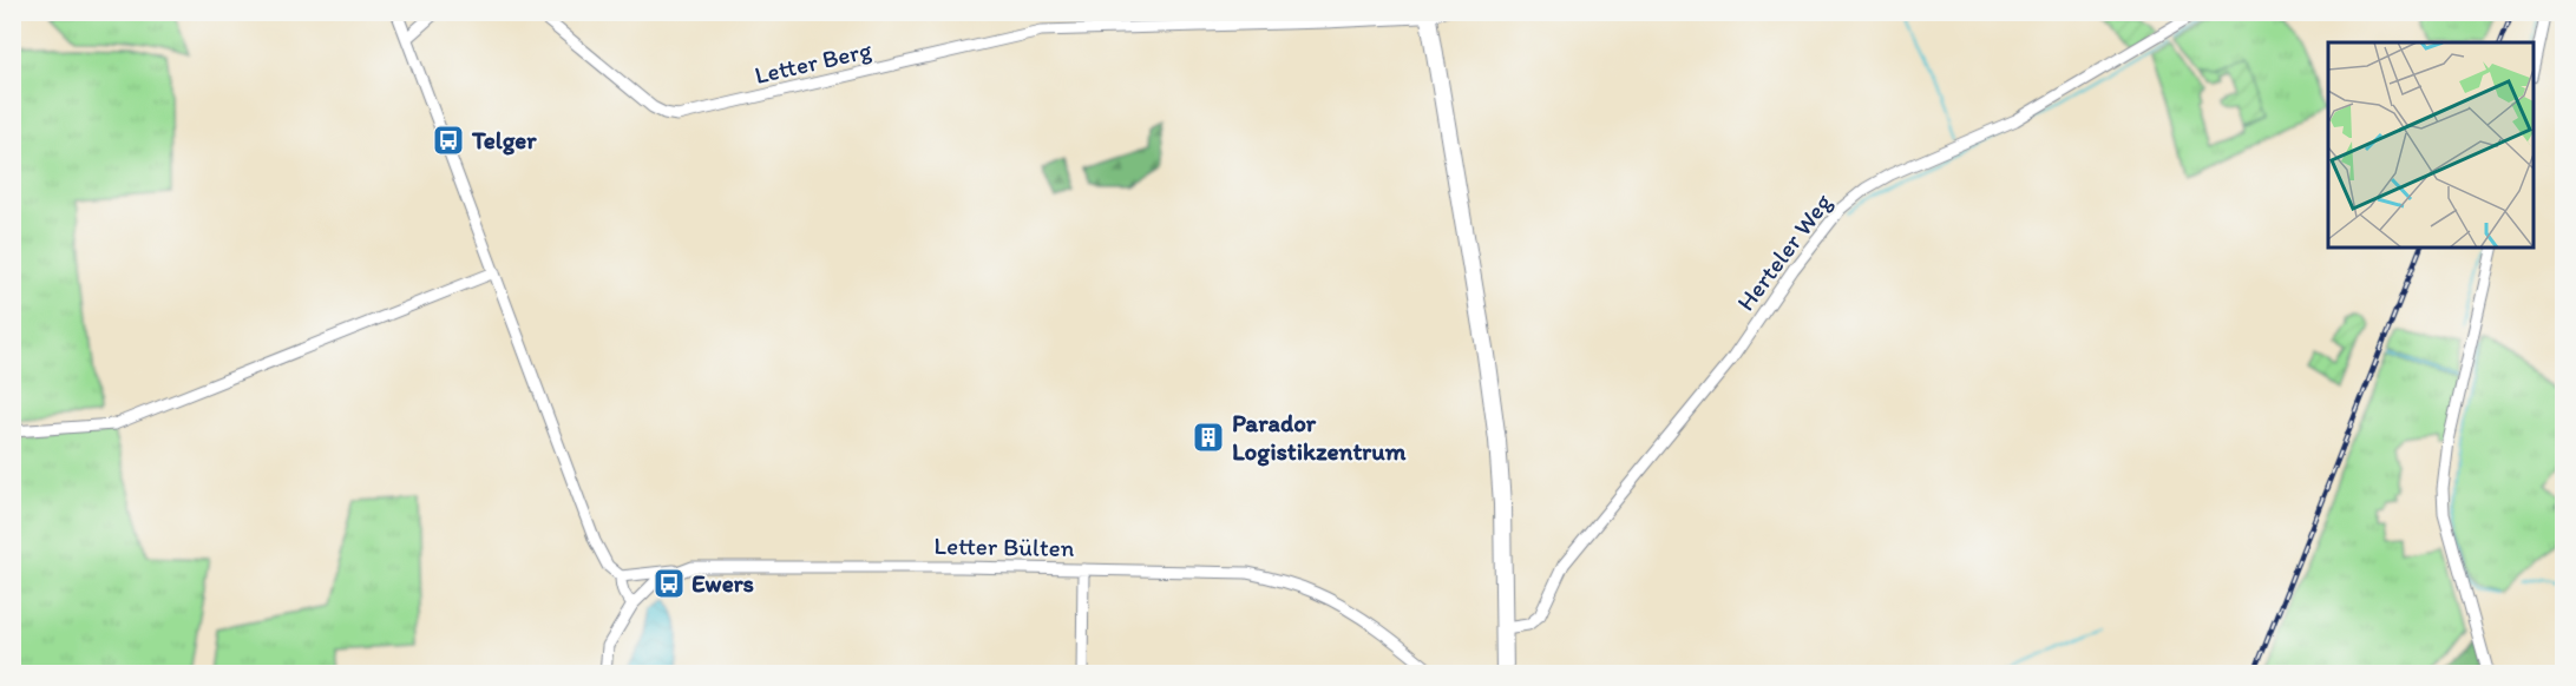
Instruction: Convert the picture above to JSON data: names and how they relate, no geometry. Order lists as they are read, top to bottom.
{
  "streets": {
    "street": ["Letter Berg", "Herteler Weg", "Letter Bülten"]
  },
  "places": {
    "bus stop": ["Telger", "Ewers"],
    "building": ["Parador Logistikzentrum"]
  }
}
